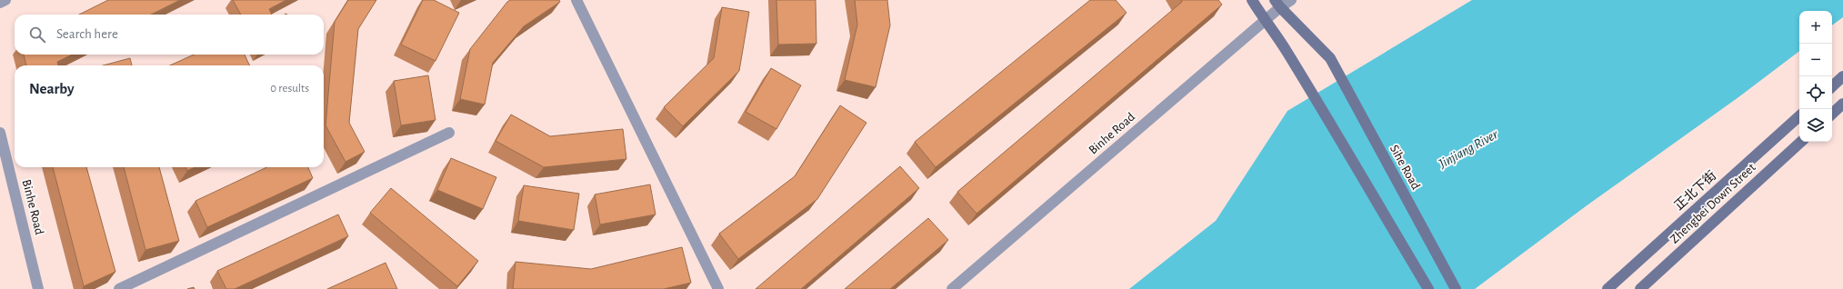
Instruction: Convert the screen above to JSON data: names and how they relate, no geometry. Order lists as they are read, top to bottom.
{
  "streets": {
    "street": [
      "Binhe Road",
      "Sihe Road",
      "正北下街",
      "Zhengbei Down Street"
    ]
  },
  "crossings": [
    ["Binhe Road", "Sihe Road"]
  ],
  "water": ["Jinjiang River"],
  "page": {
    "map_buttons": ["+", "−"],
    "search": "Search here",
    "heading": ["Nearby", "0 results"]
  }
}
